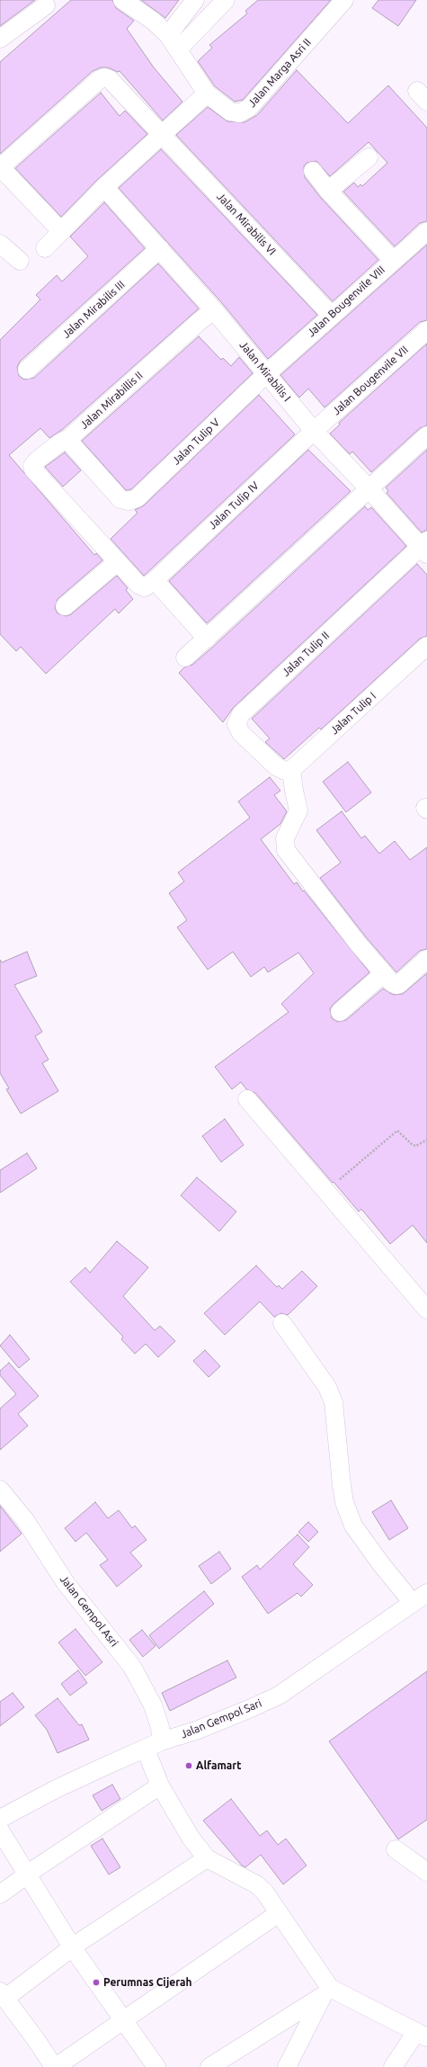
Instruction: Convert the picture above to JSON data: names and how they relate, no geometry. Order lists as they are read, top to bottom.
{
  "streets": {
    "street": [
      "Jalan Marga Asri II",
      "Jalan Mirabilis VI",
      "Jalan Bougenvile VIII",
      "Jalan Mirabilis III",
      "Jalan Mirabilis I",
      "Jalan Bougenvile VII",
      "Jalan Mirabillis II",
      "Jalan Tulip V",
      "Jalan Tulip IV",
      "Jalan Tulip II",
      "Jalan Tulip I",
      "Jalan Gempol Asri",
      "Jalan Gempol Sari"
    ]
  },
  "crossings": [
    ["Jalan Mirabilis VI", "Jalan Bougenvile VIII"],
    ["Jalan Bougenvile VIII", "Jalan Mirabilis I"],
    ["Jalan Bougenvile VIII", "Jalan Tulip V"],
    ["Jalan Mirabilis III", "Jalan Mirabilis I"],
    ["Jalan Mirabilis I", "Jalan Bougenvile VII"],
    ["Jalan Mirabilis I", "Jalan Mirabillis II"],
    ["Jalan Mirabilis I", "Jalan Tulip V"],
    ["Jalan Mirabilis I", "Jalan Tulip IV"],
    ["Jalan Mirabilis I", "Jalan Tulip II"],
    ["Jalan Bougenvile VII", "Jalan Tulip IV"],
    ["Jalan Mirabillis II", "Jalan Tulip V"],
    ["Jalan Tulip II", "Jalan Tulip I"],
    ["Jalan Gempol Asri", "Jalan Gempol Sari"]
  ],
  "places": ["Alfamart", "Perumnas Cijerah"]
}
